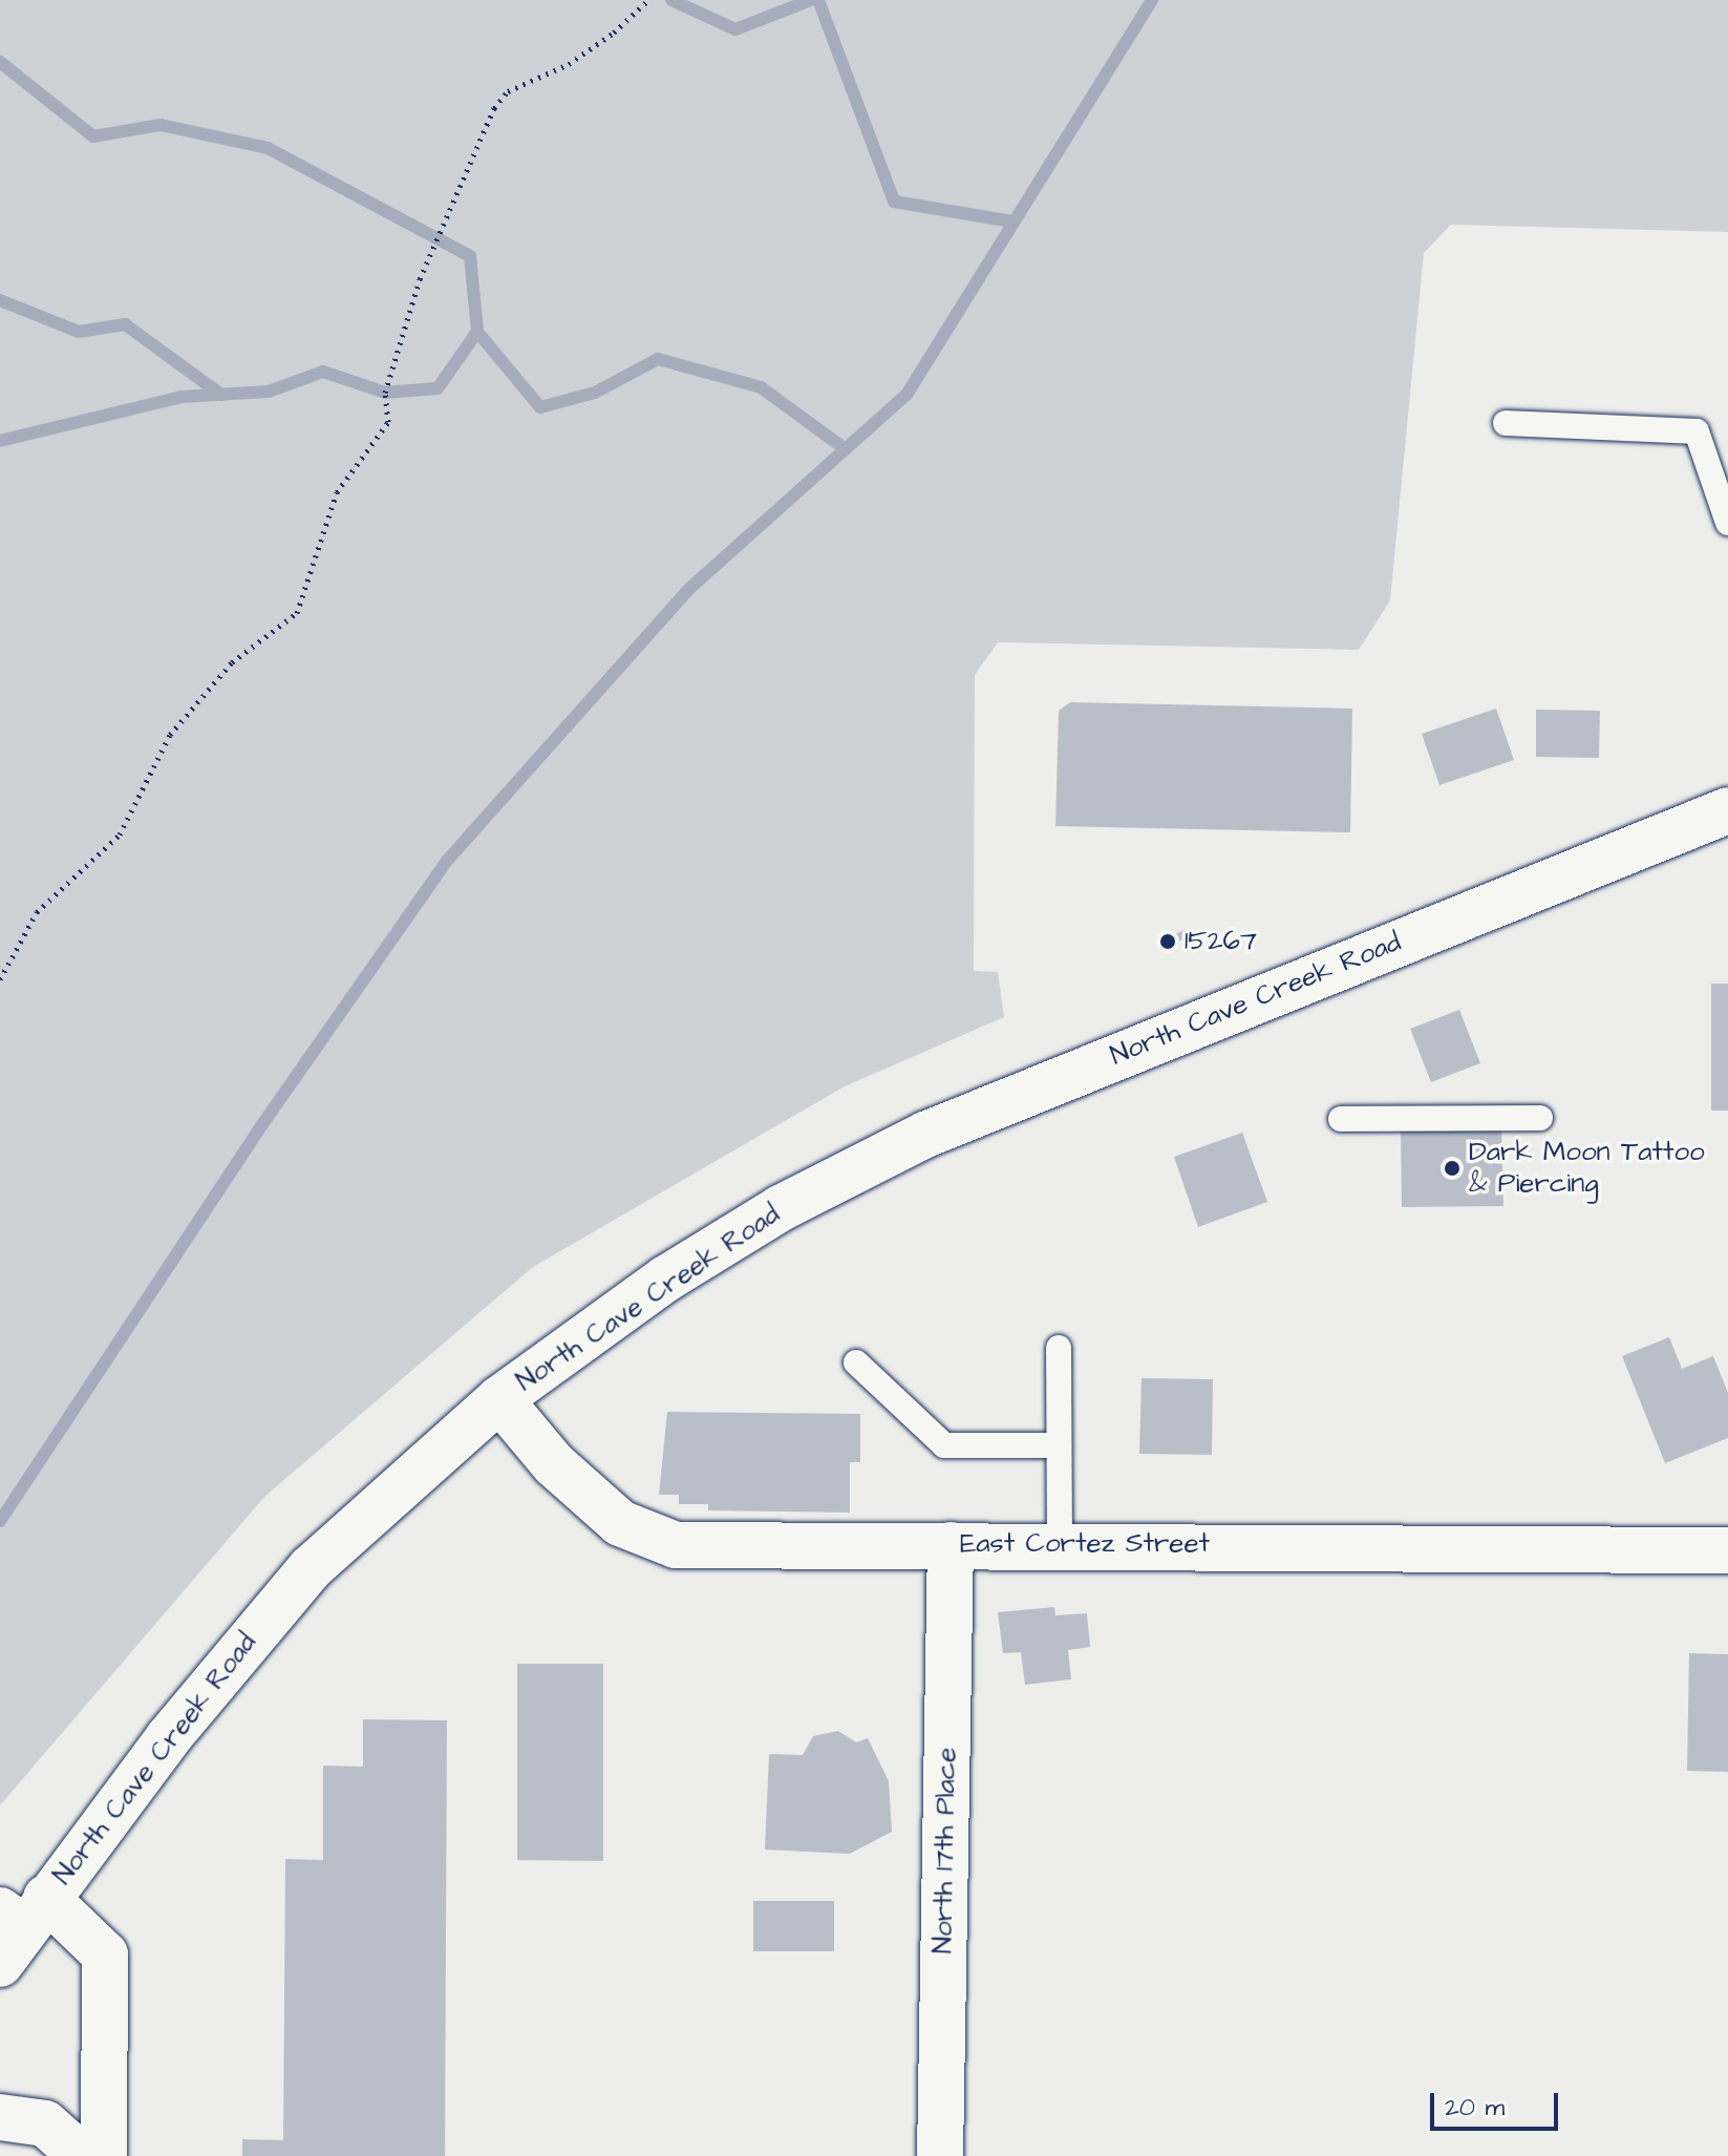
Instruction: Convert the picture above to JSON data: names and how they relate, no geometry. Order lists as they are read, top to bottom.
{
  "streets": {
    "street": ["North Cave Creek Road", "East Cortez Street", "North 17th Place"]
  },
  "crossings": [
    ["North Cave Creek Road", "East Cortez Street"],
    ["East Cortez Street", "North 17th Place"]
  ],
  "places": ["15267", "Dark Moon Tattoo & Piercing"],
  "scale_bar": "20 m"
}
